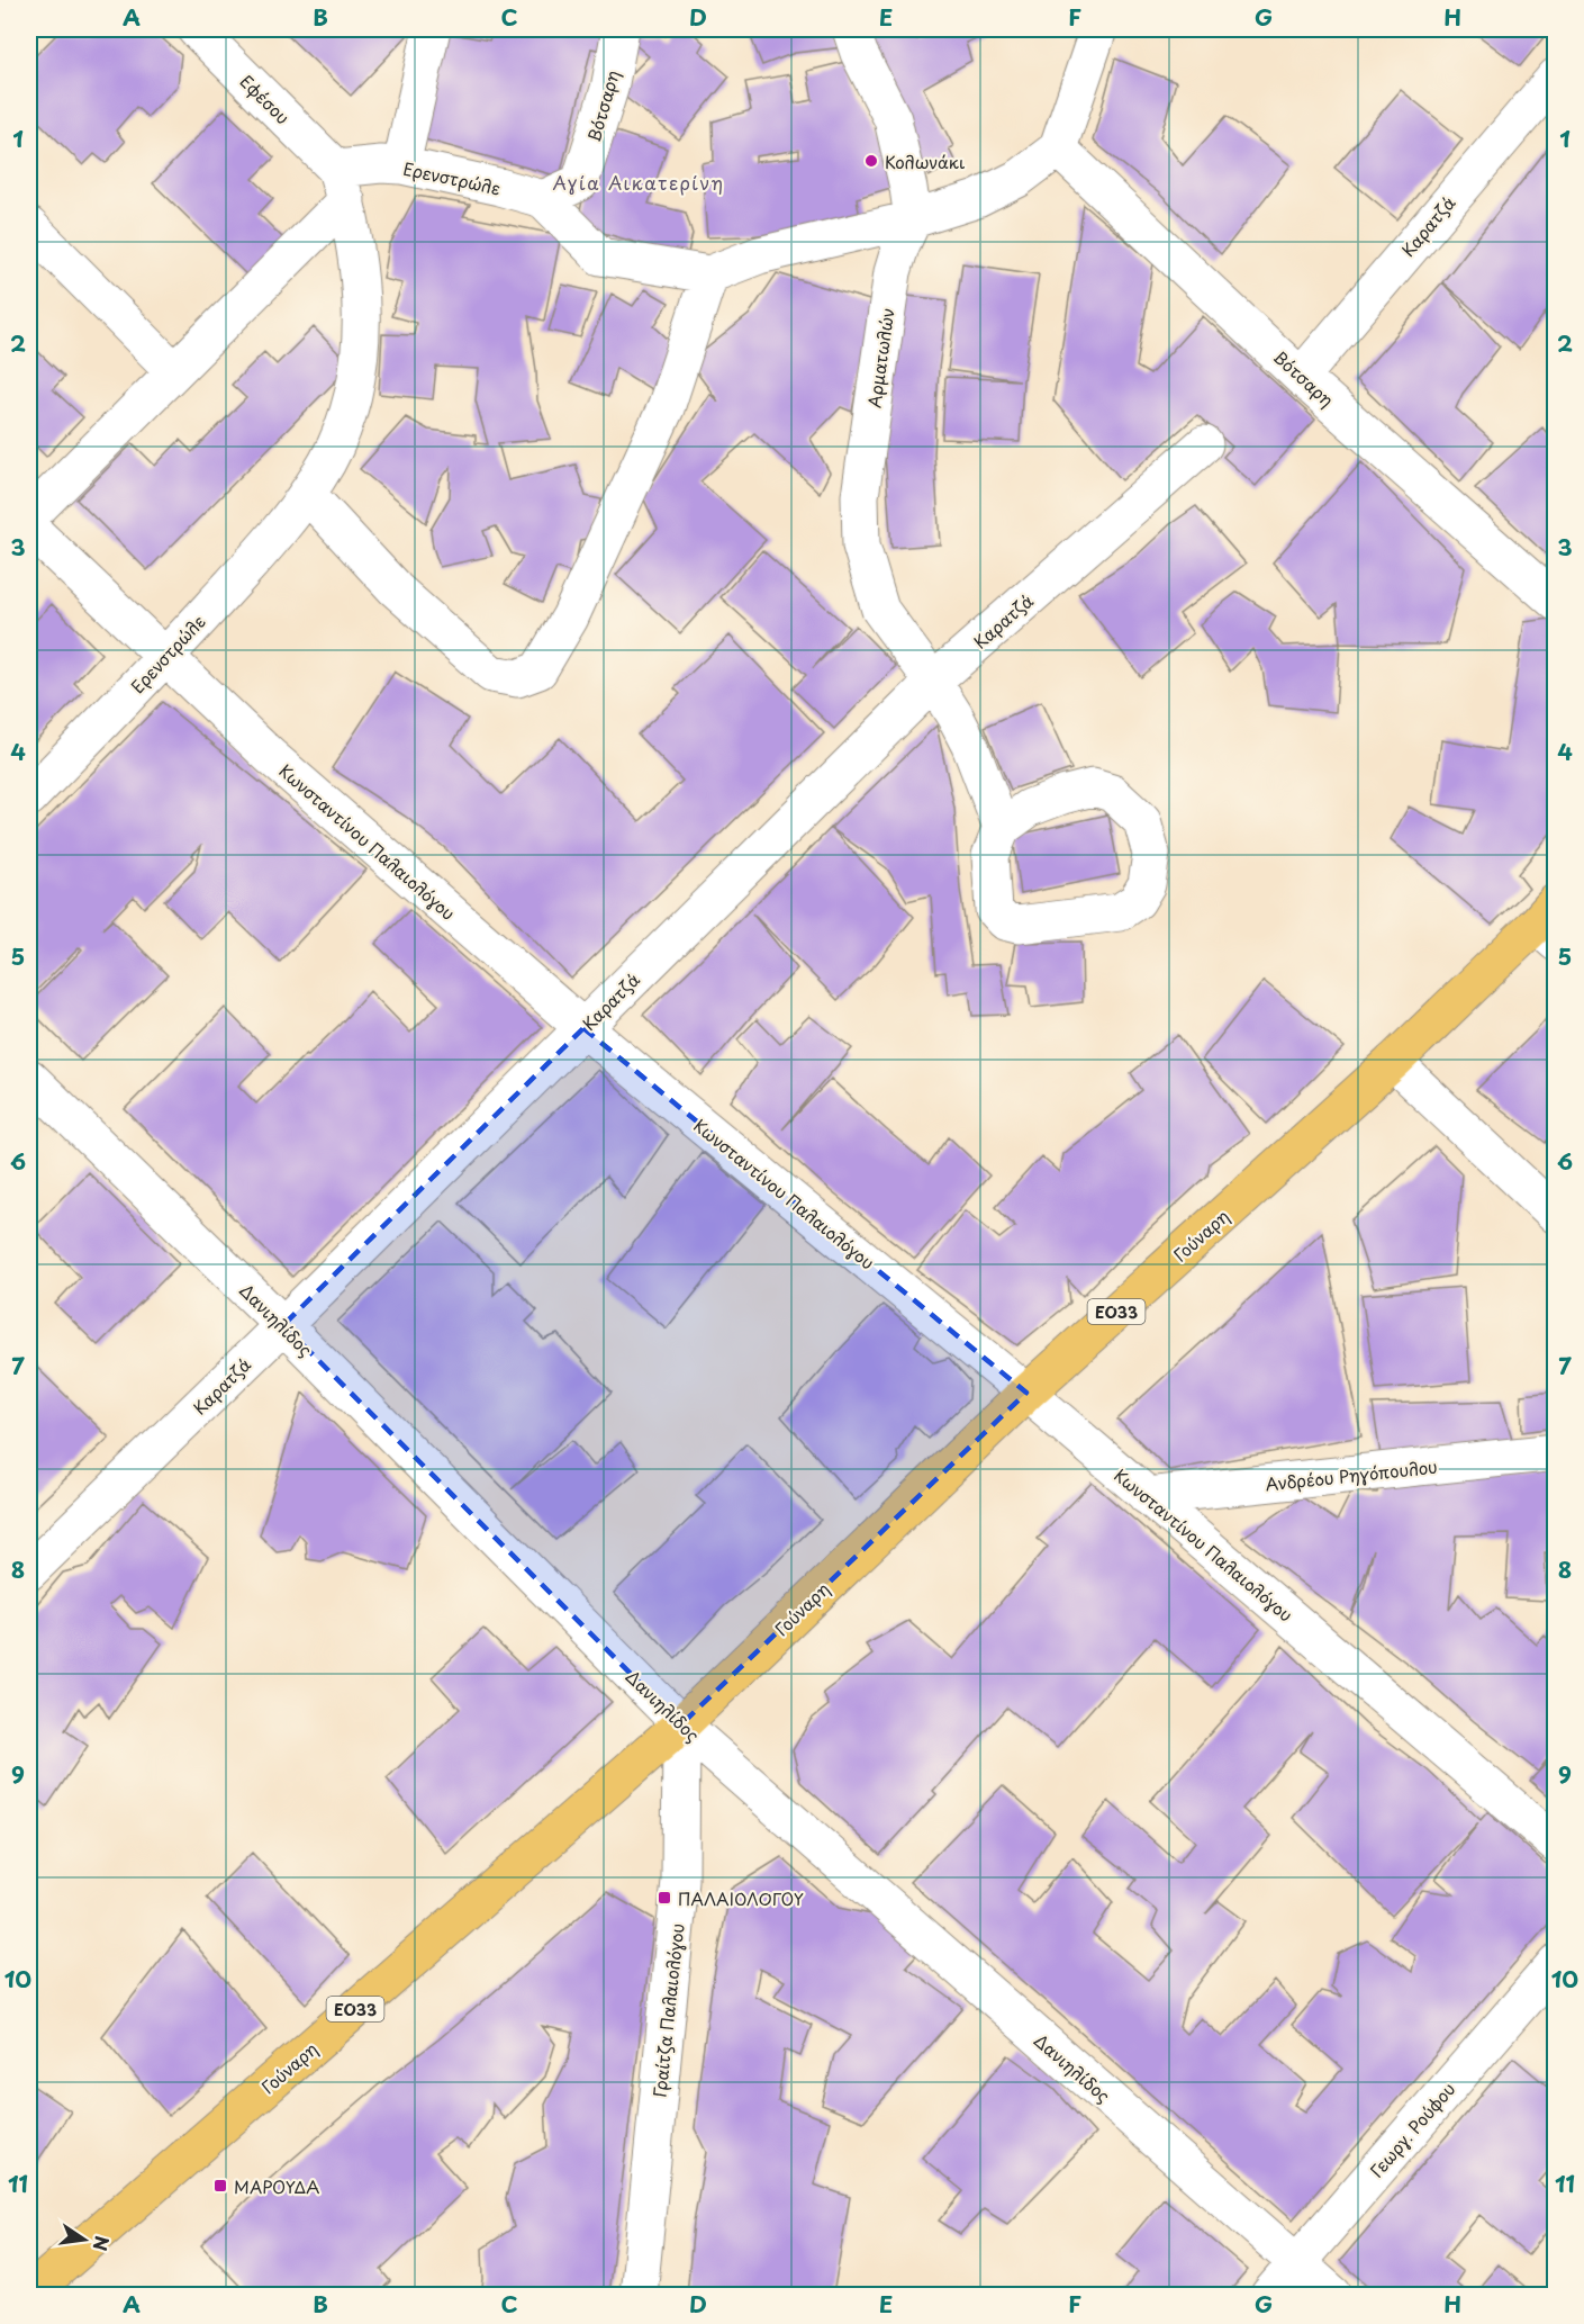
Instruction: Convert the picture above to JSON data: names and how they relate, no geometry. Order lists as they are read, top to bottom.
{
  "streets": {
    "main road": ["Γούναρη", "ΕΟ33"],
    "street": [
      "Εφέσου",
      "Βότσαρη",
      "Ερενστρώλε",
      "Καρατζά",
      "Αρματωλών",
      "Κωνσταντίνου Παλαιολόγου",
      "Δανιηλίδος",
      "Ανδρέου Ρηγόπουλου",
      "Γραίτζα Παλαιολόγου",
      "Γεωργ. Ρούφου"
    ]
  },
  "crossings": [
    ["Εφέσου", "Ερενστρώλε"],
    ["Βότσαρη", "Ερενστρώλε"],
    ["Βότσαρη", "Καρατζά"],
    ["Ερενστρώλε", "Κωνσταντίνου Παλαιολόγου"],
    ["Καρατζά", "Αρματωλών"],
    ["Καρατζά", "Κωνσταντίνου Παλαιολόγου"],
    ["Καρατζά", "Δανιηλίδος"],
    ["Κωνσταντίνου Παλαιολόγου", "Γούναρη"],
    ["Κωνσταντίνου Παλαιολόγου", "Ανδρέου Ρηγόπουλου"],
    ["Γούναρη", "Δανιηλίδος"],
    ["Γούναρη", "Γραίτζα Παλαιολόγου"],
    ["Δανιηλίδος", "Γραίτζα Παλαιολόγου"],
    ["Δανιηλίδος", "Γεωργ. Ρούφου"]
  ],
  "districts": ["Αγία Αικατερίνη"],
  "places": {
    "other": ["Κολωνάκι"],
    "transit": ["ΠΑΛΑΙΟΛΟΓΟΥ", "ΜΑΡΟΥΔΑ"]
  },
  "north": "right",
  "grid": {
    "columns": [
      "A",
      "B",
      "C",
      "D",
      "E",
      "F",
      "G",
      "H"
    ],
    "rows": [
      "1",
      "2",
      "3",
      "4",
      "5",
      "6",
      "7",
      "8",
      "9",
      "10",
      "11"
    ]
  }
}
